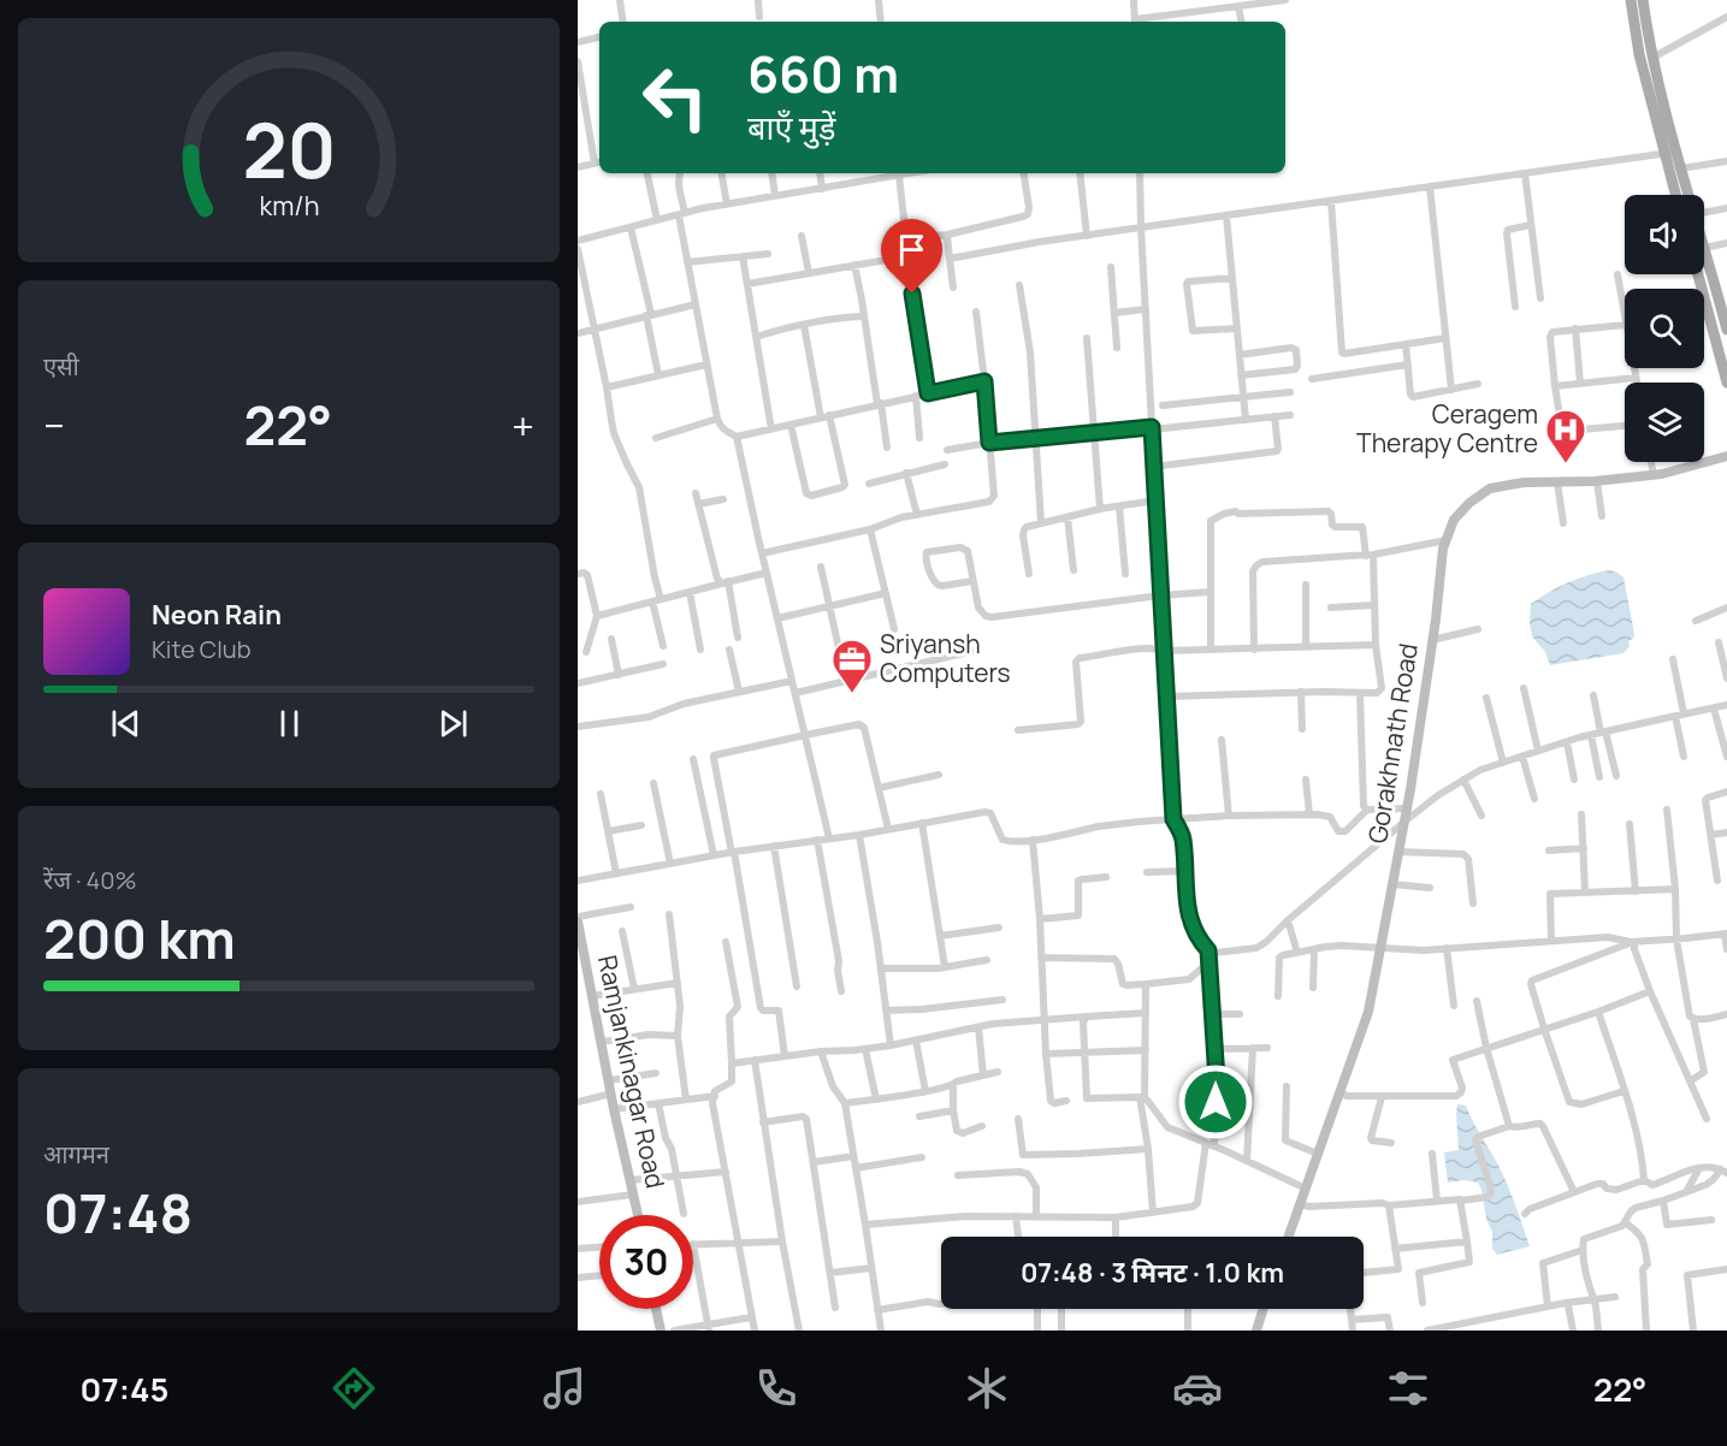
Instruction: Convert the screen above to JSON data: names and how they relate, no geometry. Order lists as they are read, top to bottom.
{
  "streets": {
    "main road": ["Gorakhnath Road", "Ramjankinagar Road"]
  },
  "places": {
    "hospital": ["Ceragem Therapy Centre"],
    "office": ["Sriyansh Computers"]
  },
  "page": {
    "turn": ["660 m", "बाएँ मुड़ें"],
    "tile": [
      "एसी",
      ["रेंज · 40%", "200 km"],
      ["आगमन", "07:48"]
    ],
    "heat": ["−", "22°", "+"],
    "song": ["Neon Rain", "Kite Club"],
    "limit": "30",
    "trip": "07:48 · 3 मिनट · 1.0 km",
    "tabs": ["07:45", "22°"],
    "gauge": ["20", "km/h"]
  }
}
